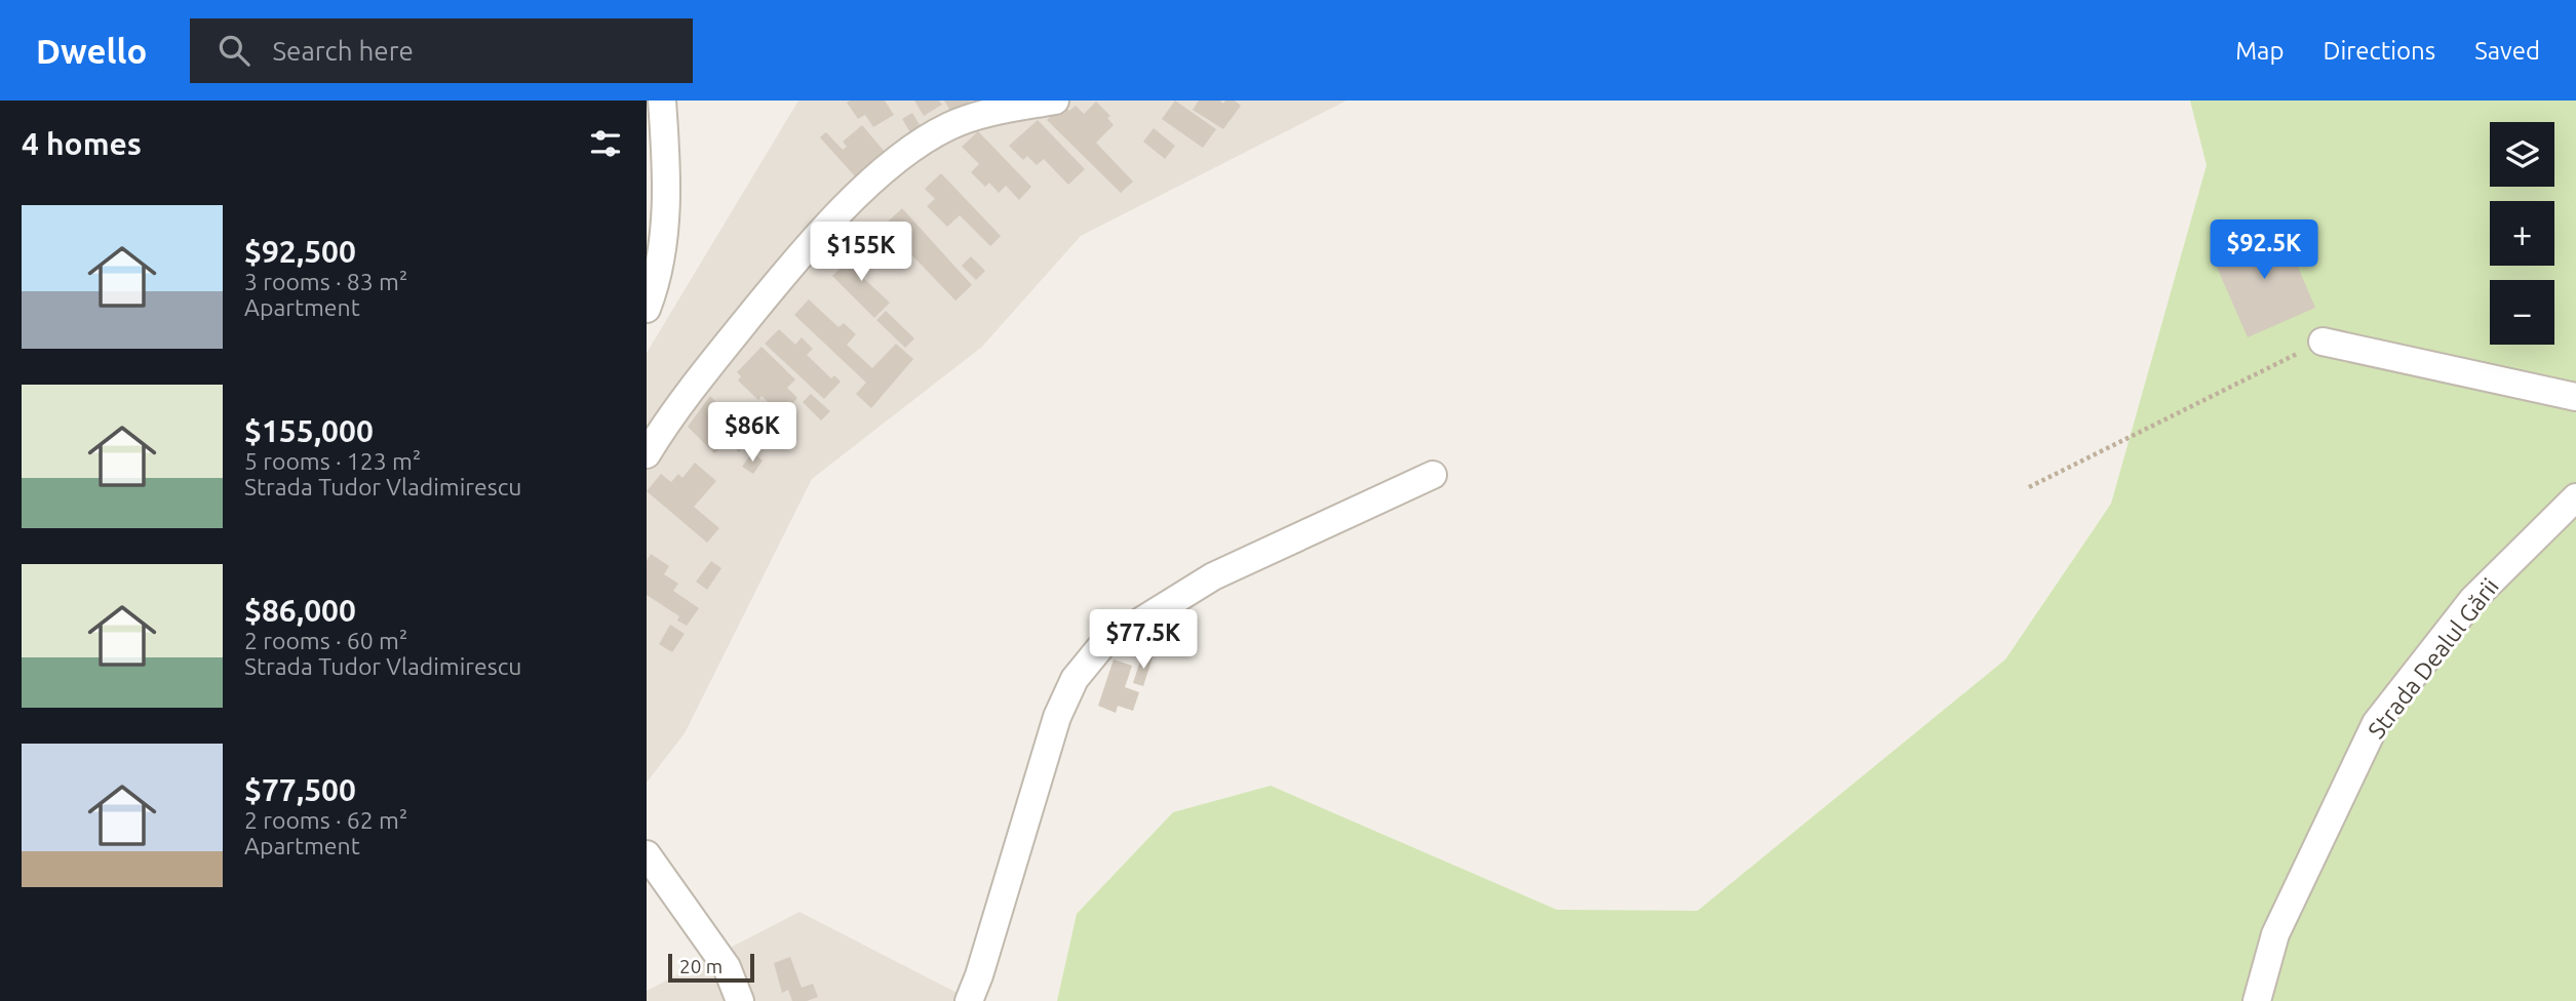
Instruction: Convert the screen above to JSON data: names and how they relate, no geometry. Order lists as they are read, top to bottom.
{
  "streets": {
    "street": ["Strada Dealul Gării"]
  },
  "scale_bar": "20 m",
  "page": {
    "header": "Dwello",
    "search": "Search here",
    "nav": ["Map", "Directions", "Saved"],
    "heading": "4 homes",
    "map_buttons": ["+", "−"],
    "list": [
      {
        "name": "$92,500",
        "note": "3 rooms · 83 m² · Apartment"
      },
      {
        "name": "$155,000",
        "note": "5 rooms · 123 m² · Strada Tudor Vladimirescu"
      },
      {
        "name": "$86,000",
        "note": "2 rooms · 60 m² · Strada Tudor Vladimirescu"
      },
      {
        "name": "$77,500",
        "note": "2 rooms · 62 m² · Apartment"
      }
    ],
    "price": [
      "$92.5K",
      "$155K",
      "$86K",
      "$77.5K"
    ],
    "scale": "20 m"
  }
}
